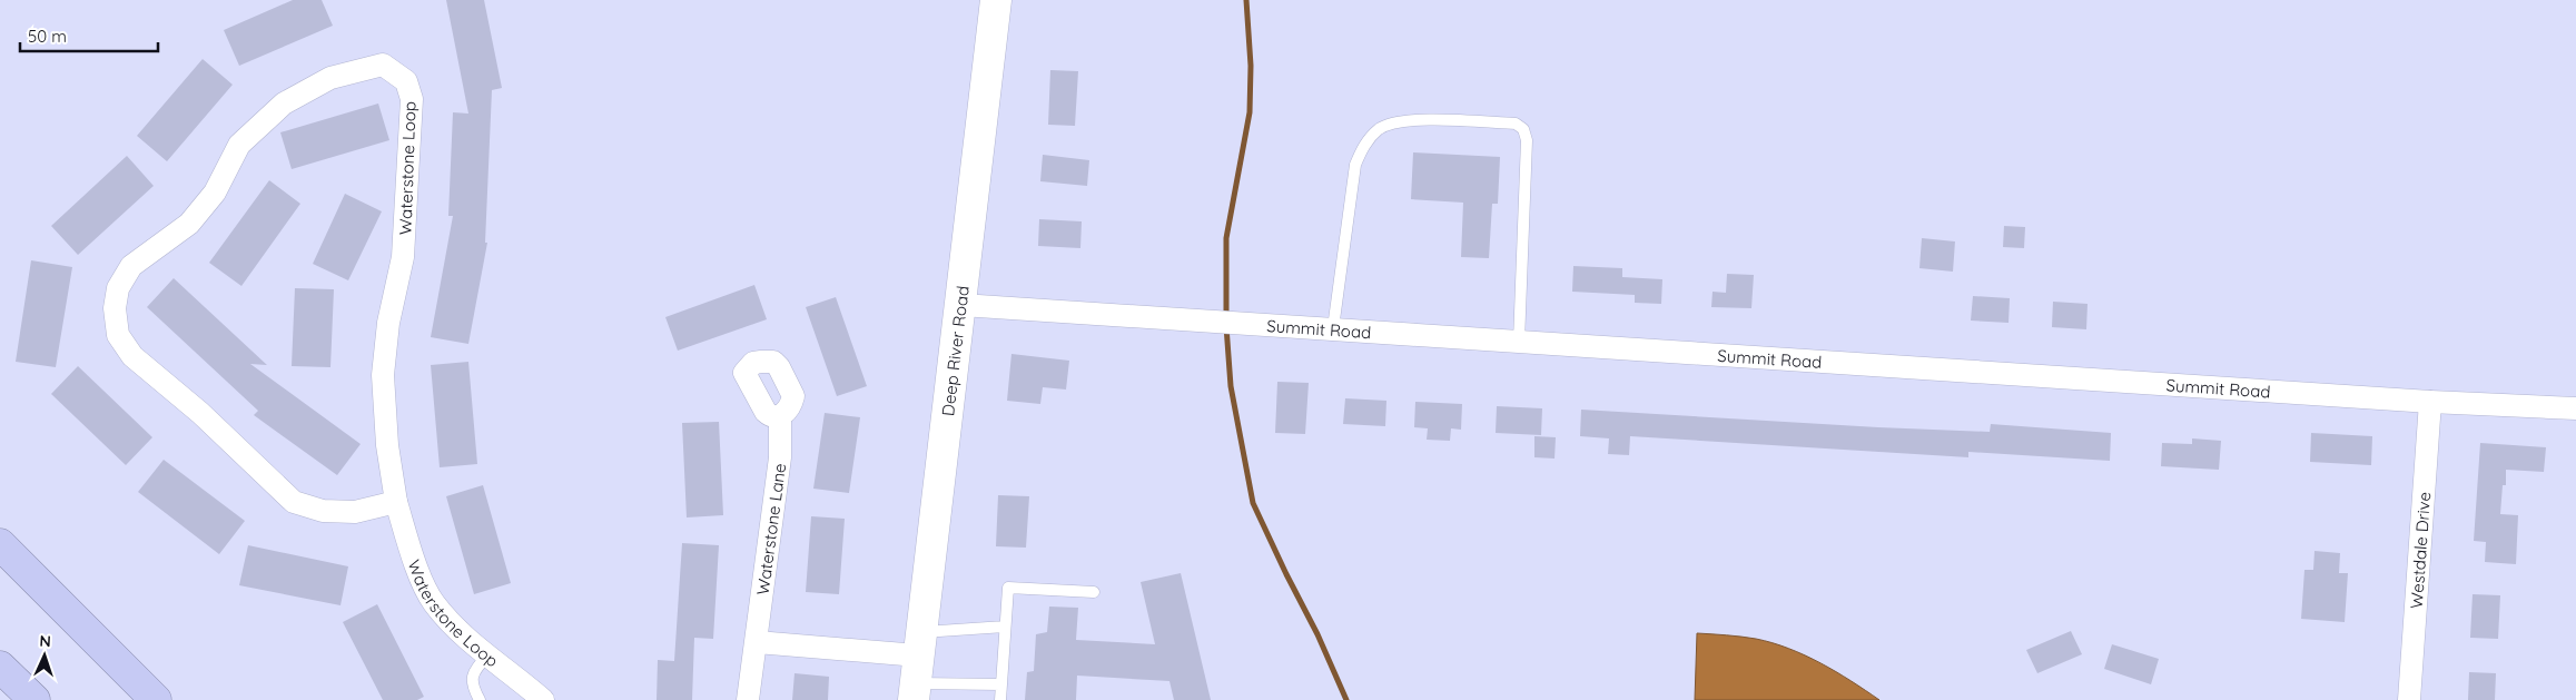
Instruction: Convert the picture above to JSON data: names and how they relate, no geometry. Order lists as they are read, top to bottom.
{
  "streets": {
    "street": [
      "Waterstone Loop",
      "Summit Road",
      "Deep River Road",
      "Waterstone Lane",
      "Westdale Drive"
    ]
  },
  "crossings": [
    ["Summit Road", "Deep River Road"],
    ["Summit Road", "Westdale Drive"]
  ],
  "scale_bar": "50 m",
  "north": "top"
}
